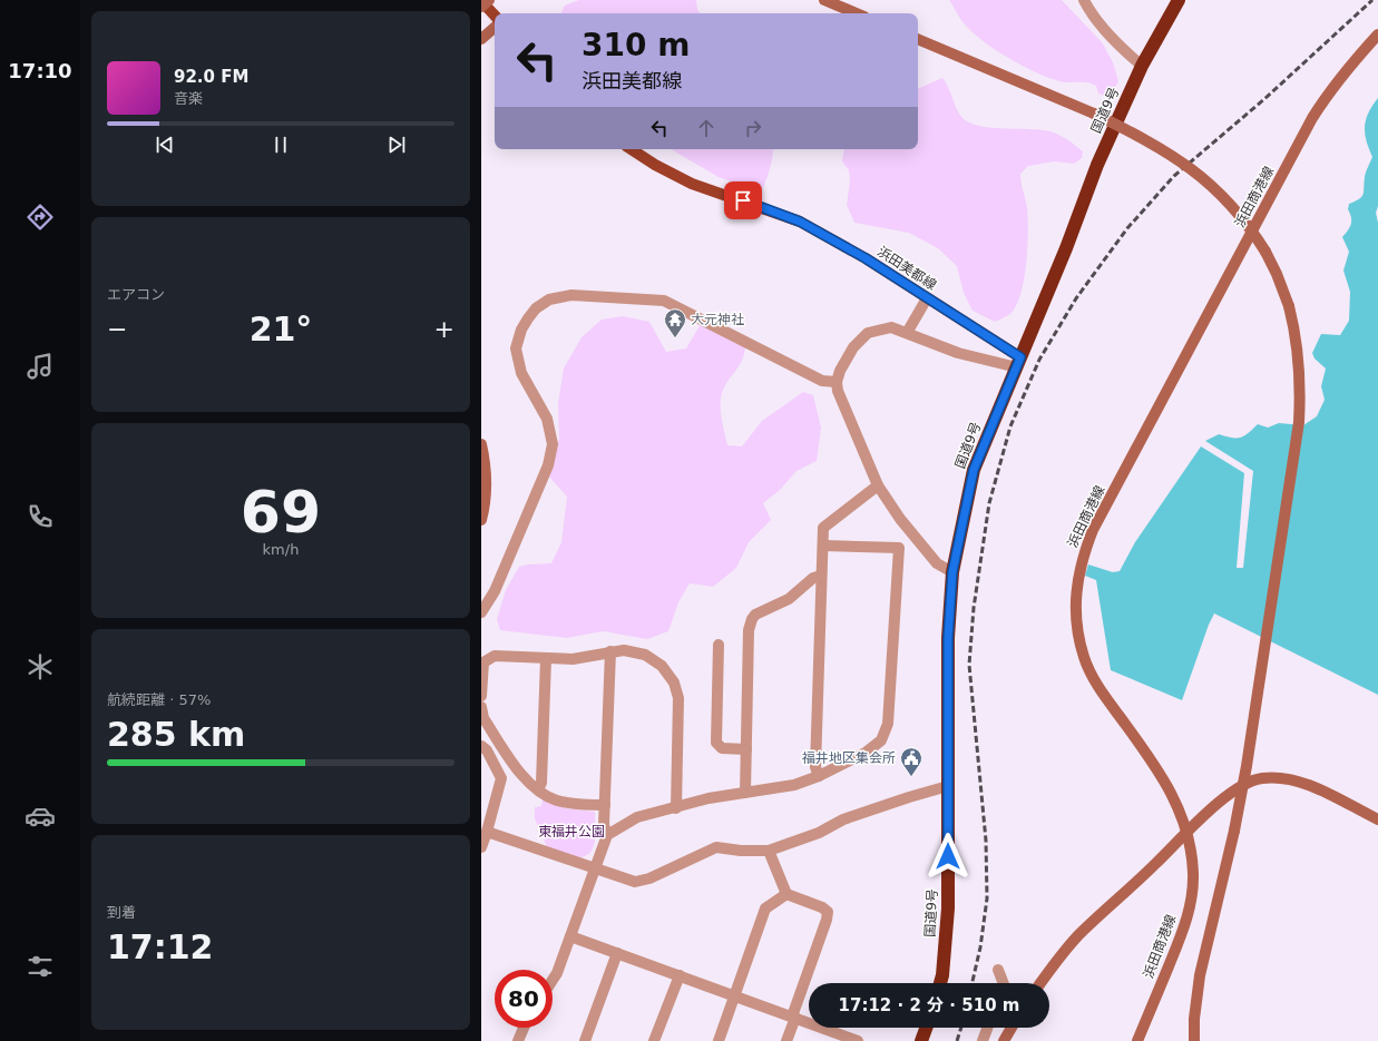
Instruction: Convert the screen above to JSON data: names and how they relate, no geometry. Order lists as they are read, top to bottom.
{
  "streets": {
    "highway": ["国道9号"],
    "main road": ["浜田美都線"],
    "street": ["浜田商港線"]
  },
  "crossings": [
    ["国道9号", "浜田美都線"]
  ],
  "parks": ["東福井公園"],
  "places": {
    "temple": ["大元神社"],
    "public building": ["福井地区集会所"]
  },
  "page": {
    "tabs": "17:10",
    "turn": ["310 m", "浜田美都線"],
    "song": ["92.0 FM", "音楽"],
    "tile": [
      "エアコン",
      ["69", "km/h"],
      ["航続距離 · 57%", "285 km"],
      ["到着", "17:12"]
    ],
    "heat": ["−", "21°", "+"],
    "limit": "80",
    "trip": "17:12 · 2 分 · 510 m"
  }
}
